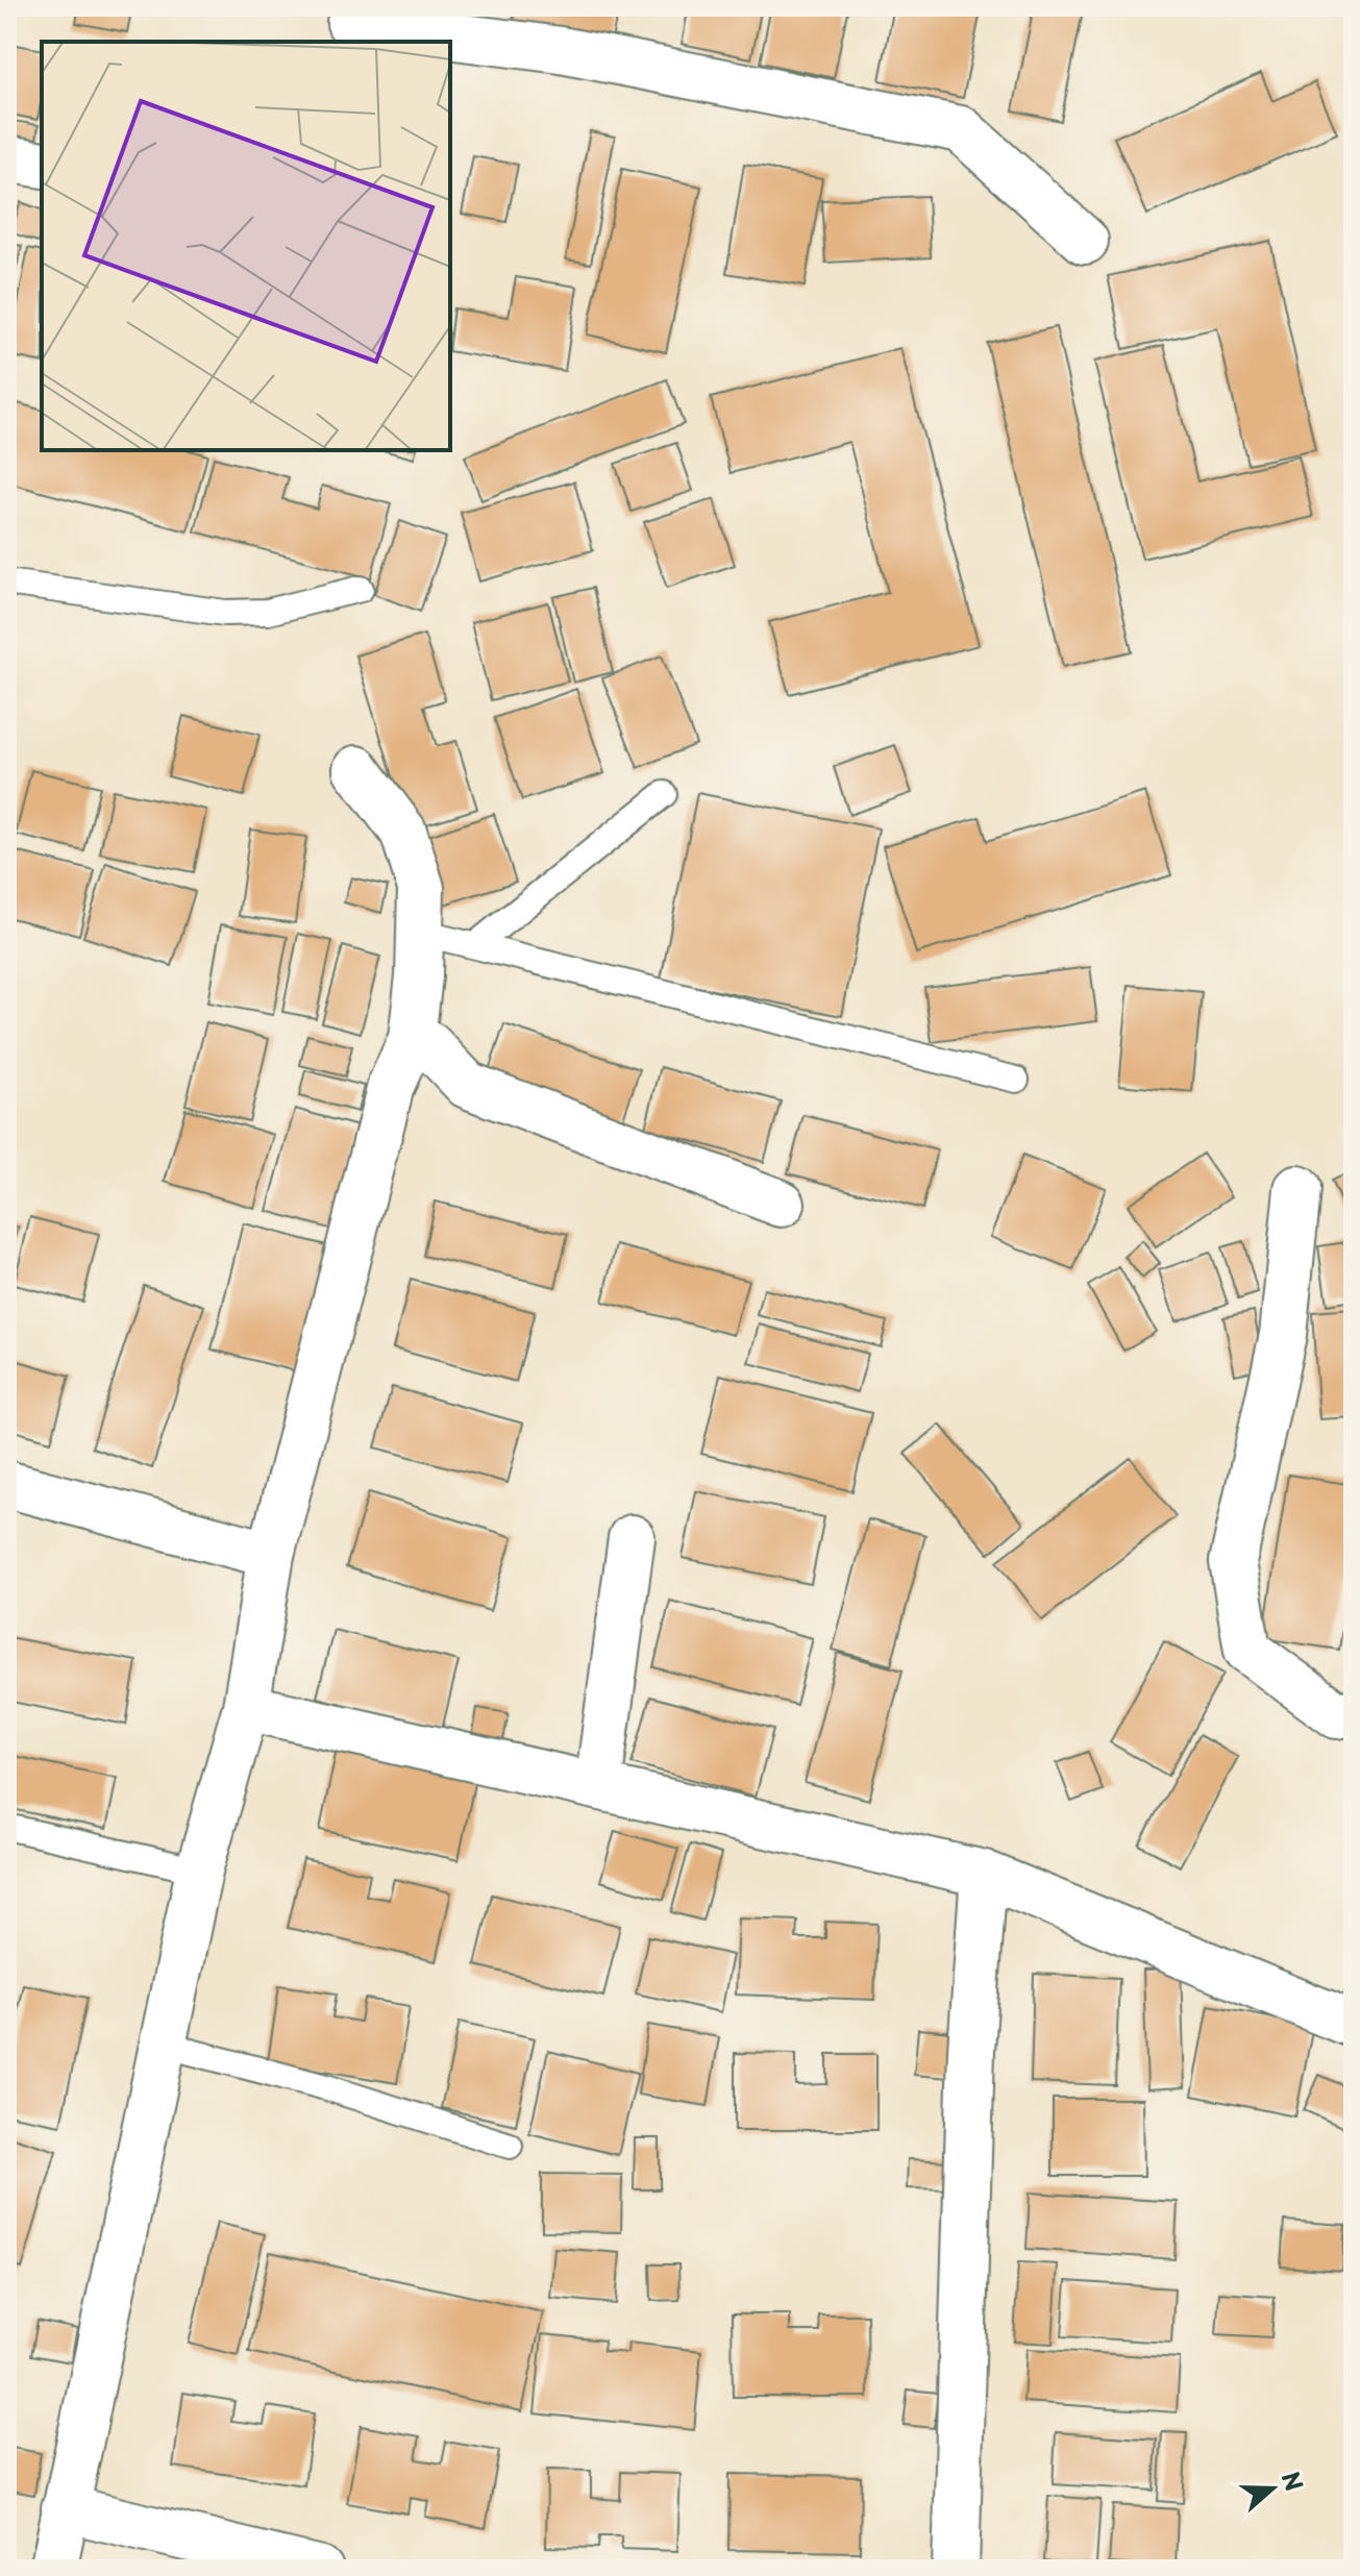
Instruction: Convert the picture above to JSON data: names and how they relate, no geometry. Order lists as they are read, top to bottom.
{
  "north": "right"
}
